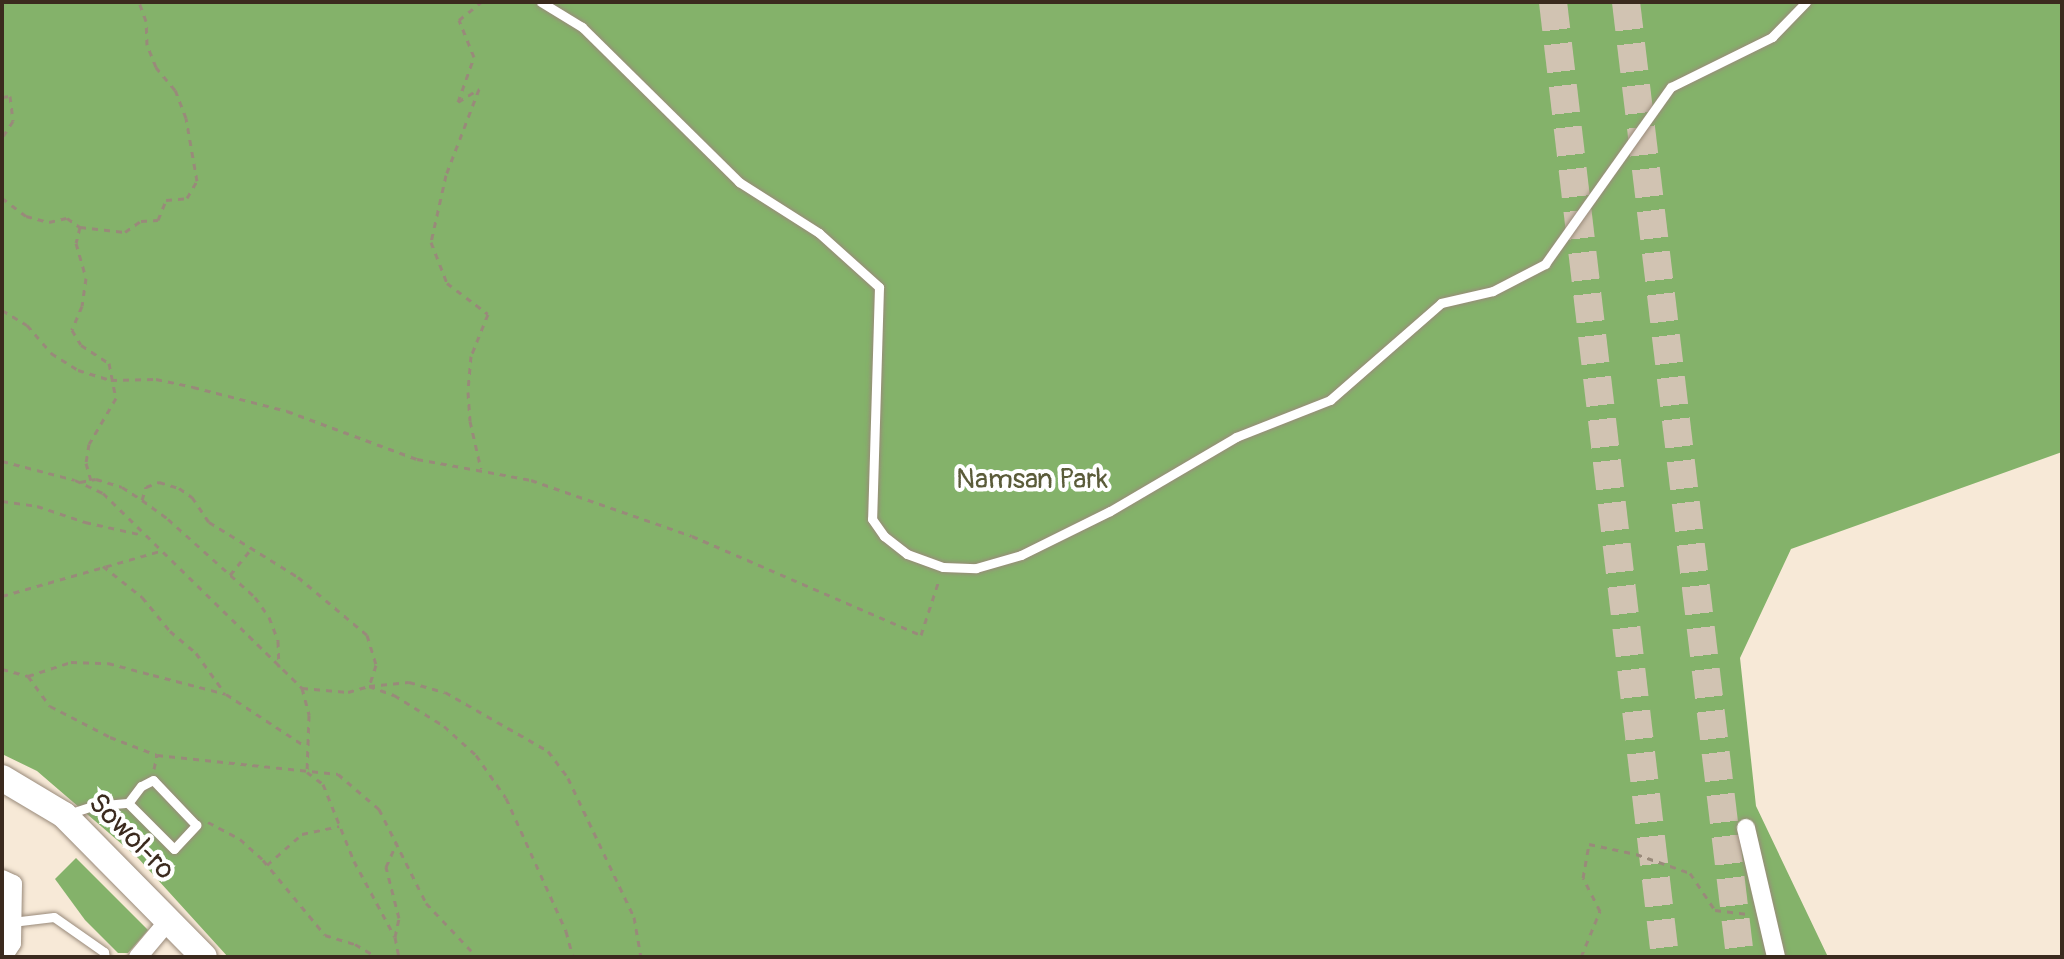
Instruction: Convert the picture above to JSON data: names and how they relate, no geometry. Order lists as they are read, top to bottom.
{
  "streets": {
    "main road": ["Sowol-ro"]
  },
  "parks": ["Namsan Park"]
}
